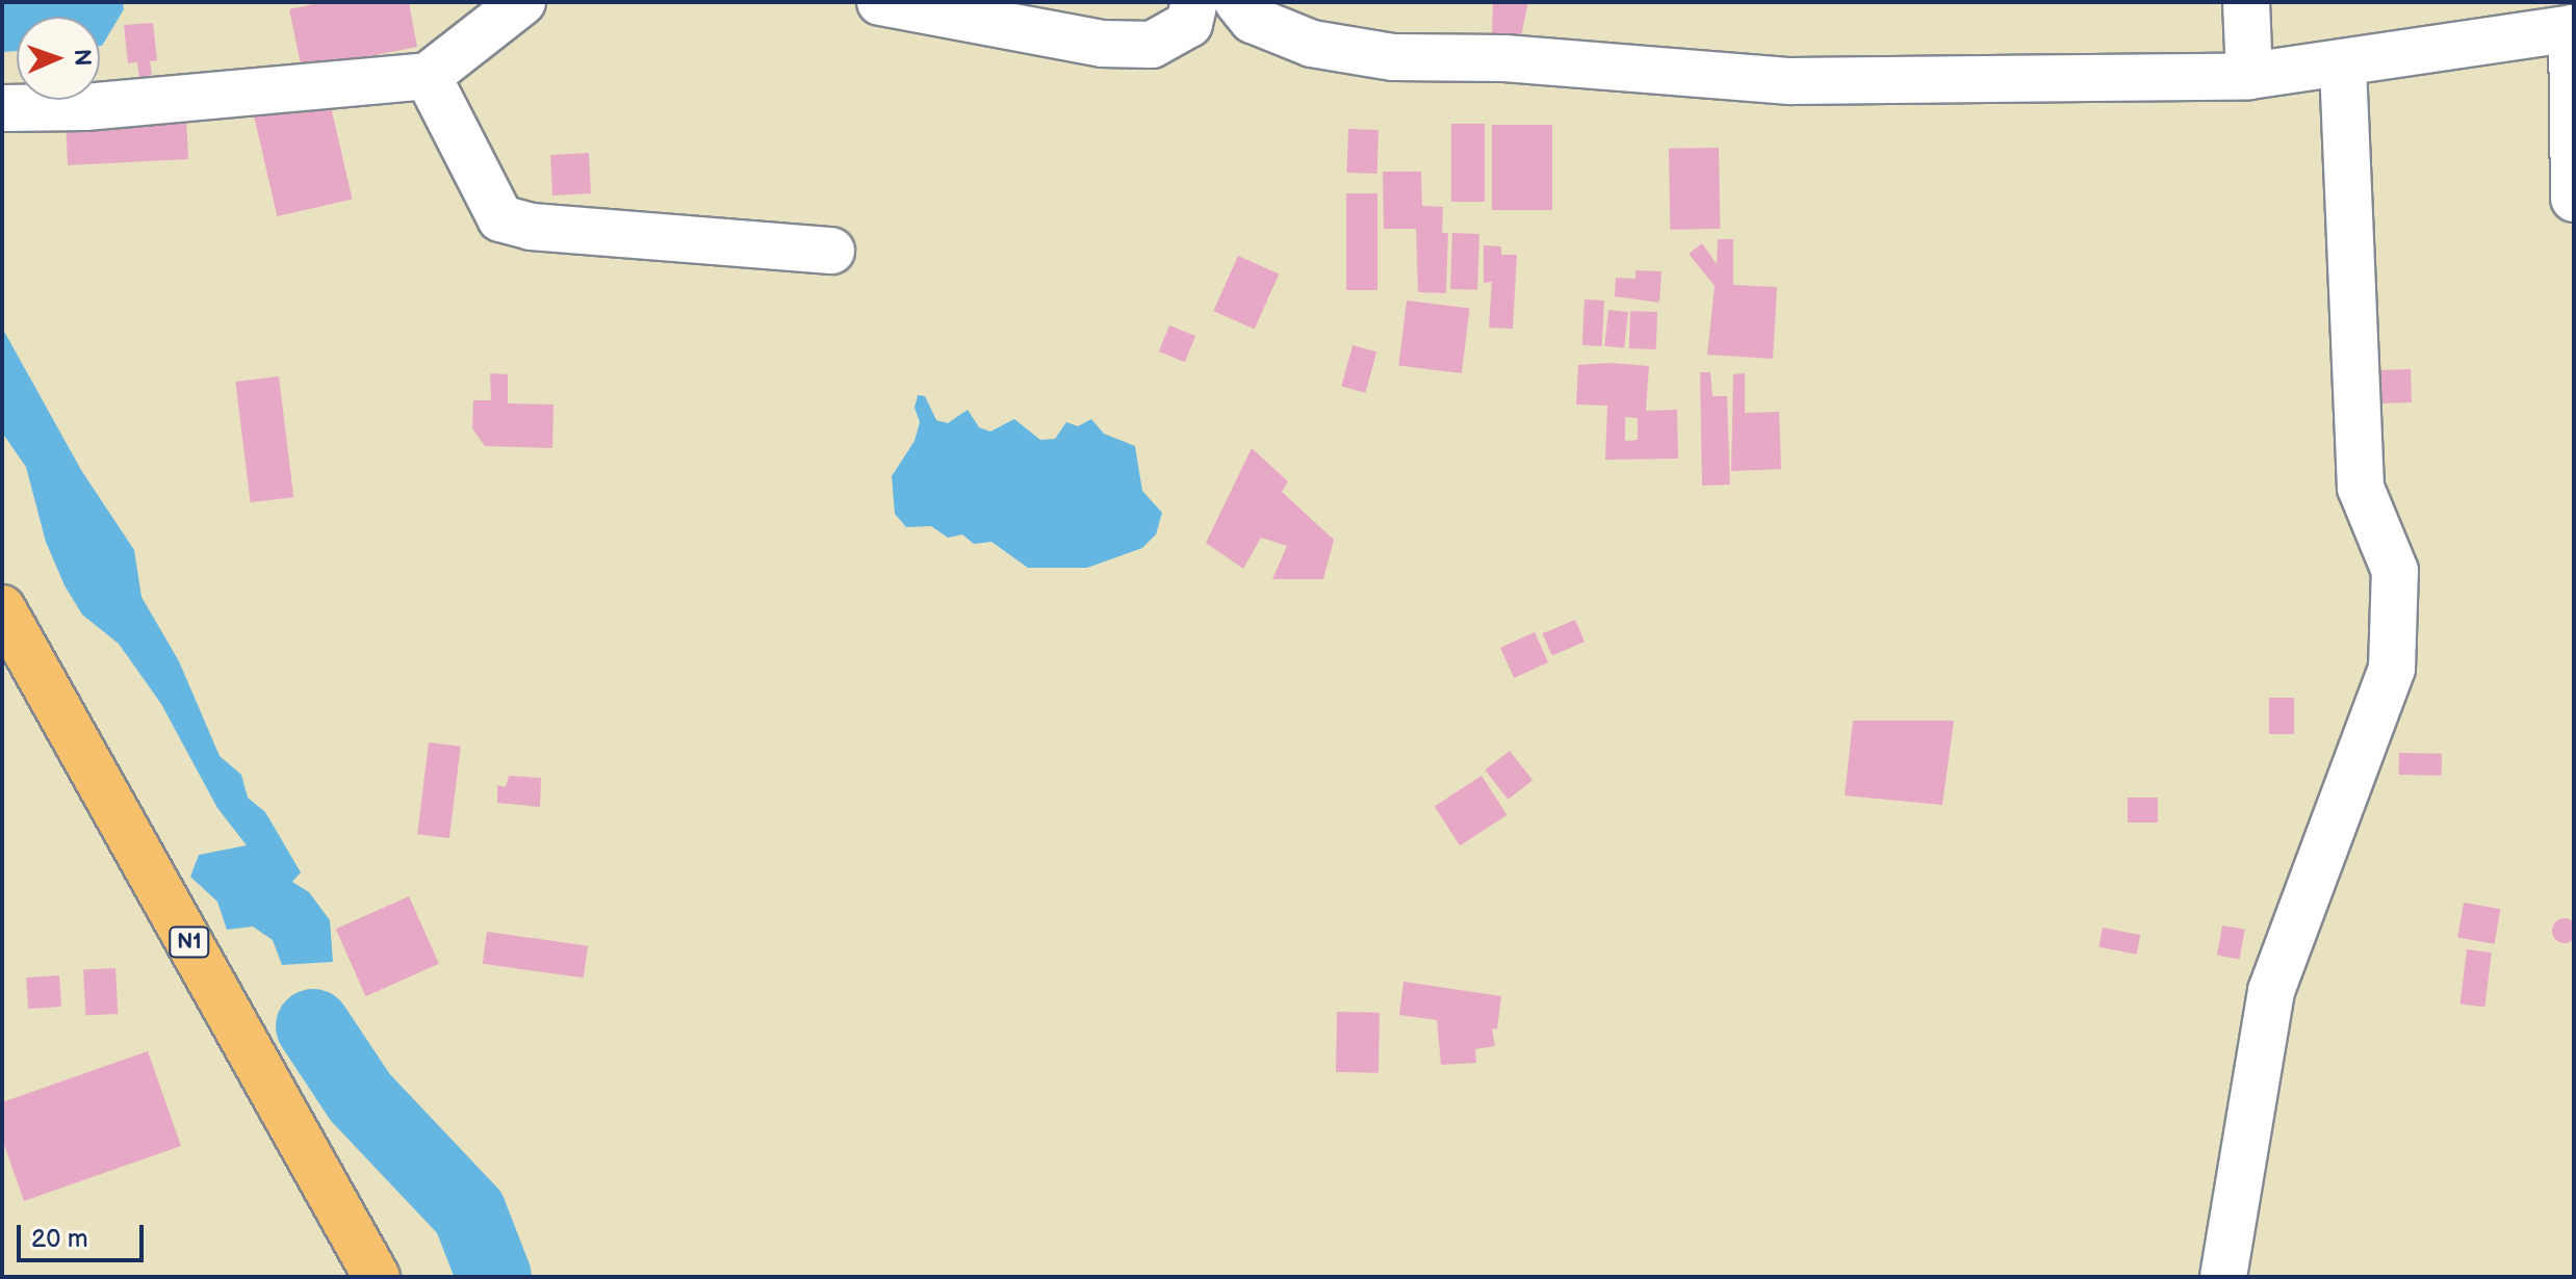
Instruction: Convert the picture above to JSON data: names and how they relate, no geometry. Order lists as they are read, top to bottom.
{
  "streets": {
    "highway": ["N1"]
  },
  "scale_bar": "20 m",
  "north": "right"
}
